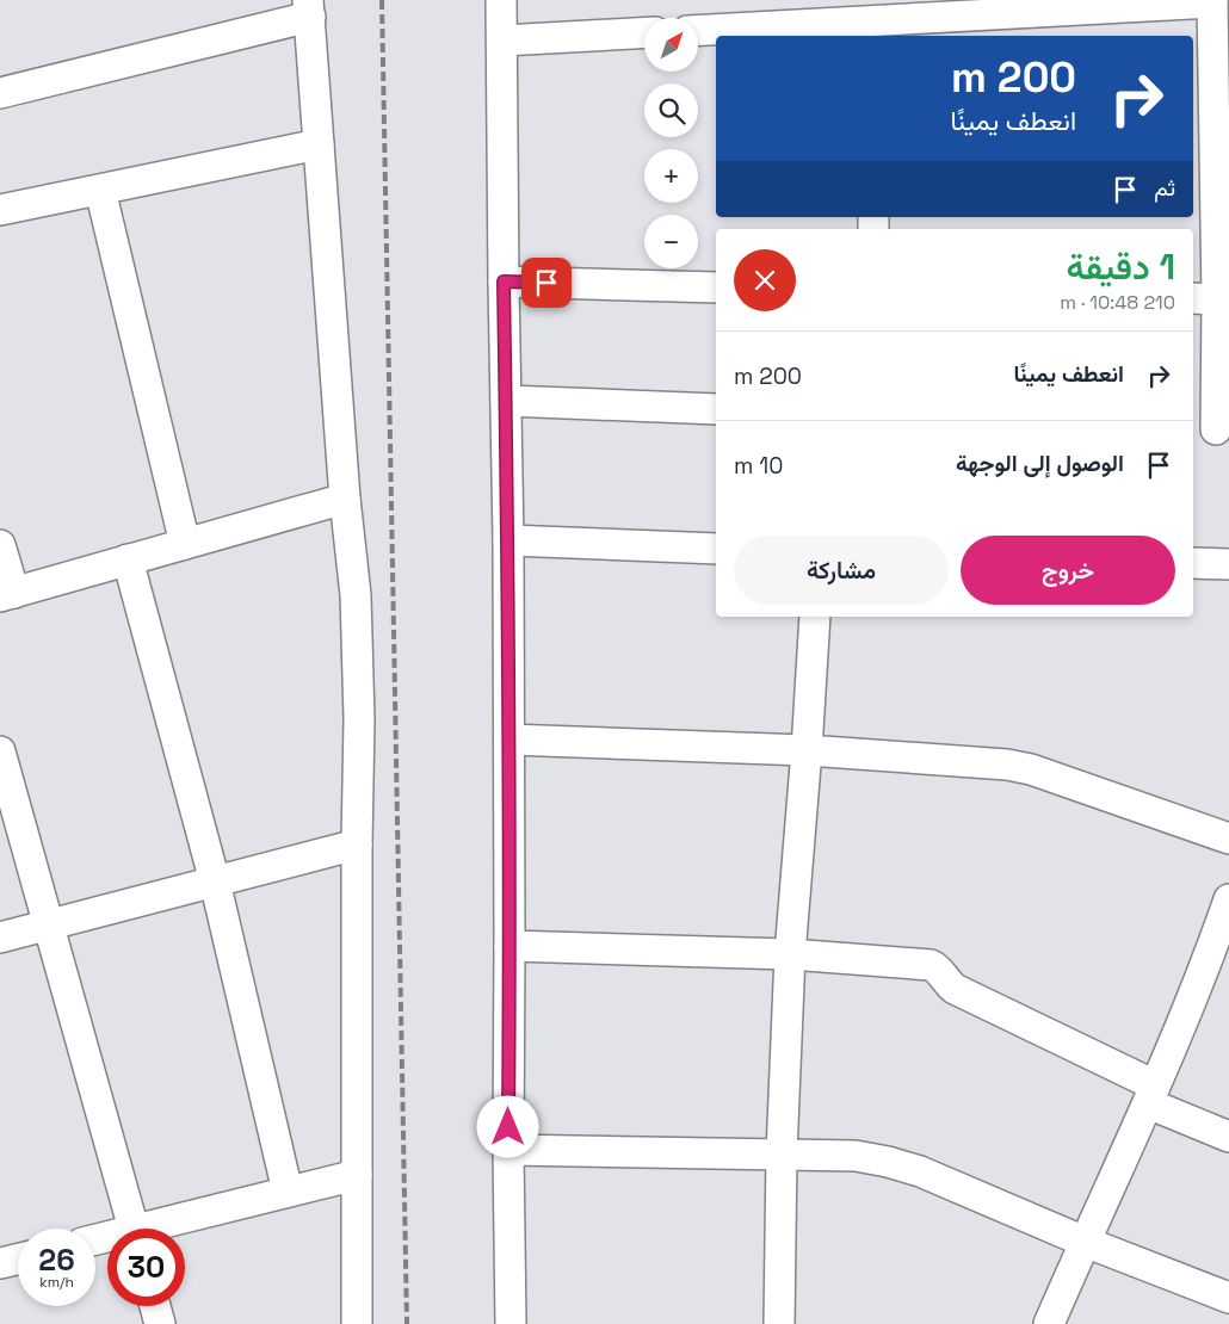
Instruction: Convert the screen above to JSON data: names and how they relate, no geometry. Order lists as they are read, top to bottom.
{
  "north": "top right",
  "page": {
    "map_buttons": ["+", "−"],
    "turn": ["200 m", "انعطف يمينًا"],
    "then": "ثم",
    "heading": ["1 دقيقة", "210 m · 10:48"],
    "list": [
      {
        "name": "انعطف يمينًا",
        "value": "200 m"
      },
      {
        "name": "الوصول إلى الوجهة",
        "value": "10 m"
      }
    ],
    "buttons": ["خروج", "مشاركة"],
    "speed": "26 km/h",
    "limit": "30"
  }
}
